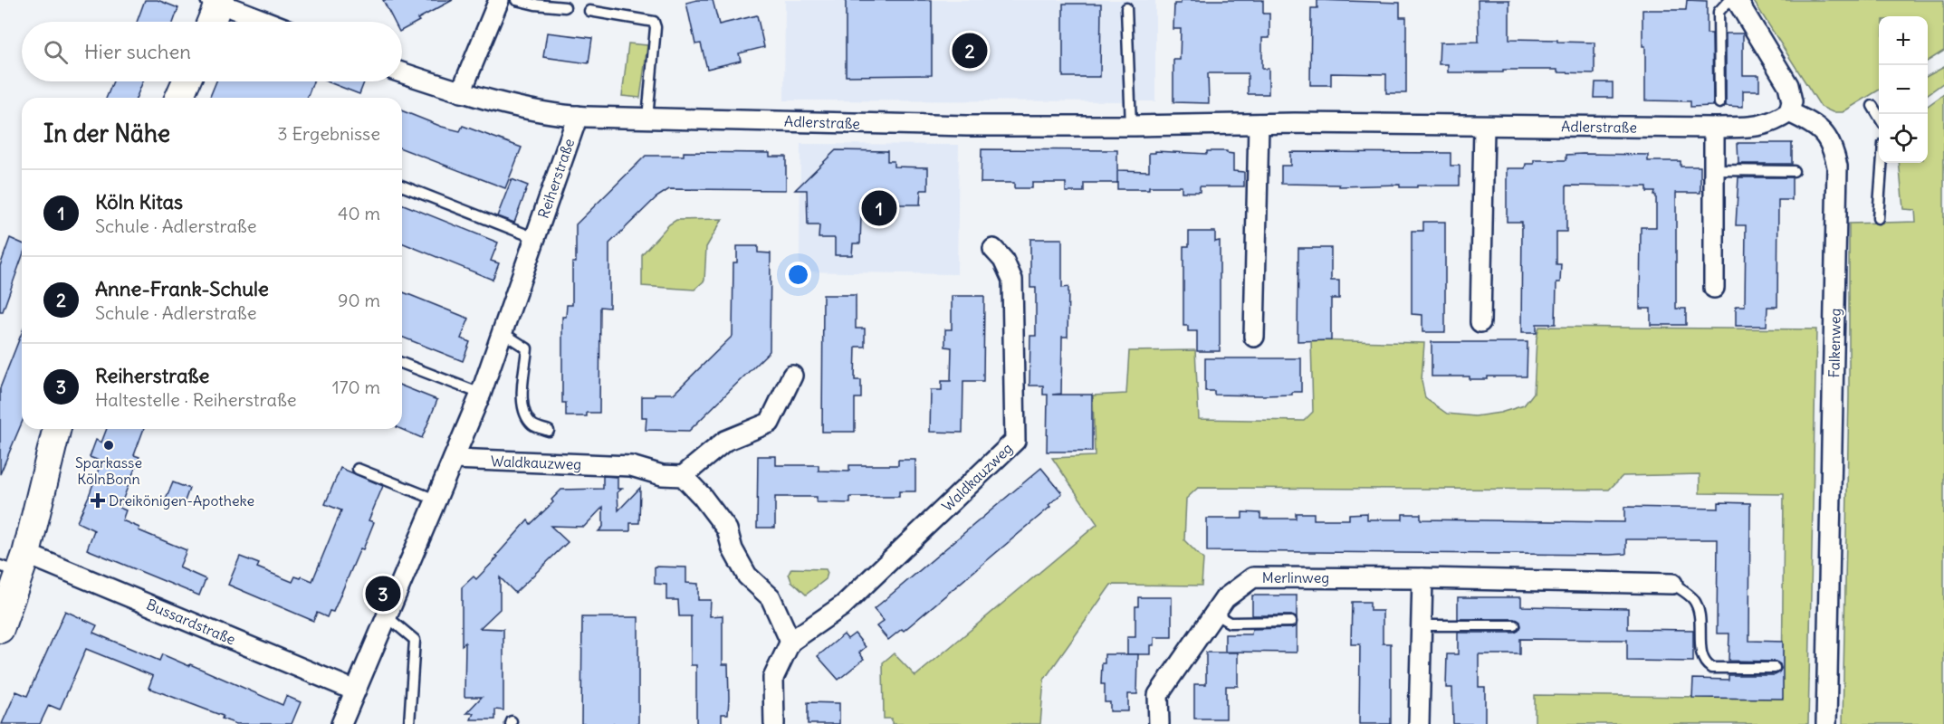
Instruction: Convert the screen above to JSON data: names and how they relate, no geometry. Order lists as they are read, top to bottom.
{
  "streets": {
    "street": [
      "Adlerstraße",
      "Reiherstraße",
      "Falkenweg",
      "Waldkauzweg",
      "Merlinweg",
      "Bussardstraße"
    ]
  },
  "crossings": [
    ["Adlerstraße", "Reiherstraße"],
    ["Adlerstraße", "Falkenweg"],
    ["Reiherstraße", "Waldkauzweg"],
    ["Reiherstraße", "Bussardstraße"]
  ],
  "places": {
    "other": ["Sparkasse KölnBonn"],
    "health": ["Dreikönigen-Apotheke"]
  },
  "page": {
    "map_buttons": ["+", "−"],
    "search": "Hier suchen",
    "pins": ["2", "1", "3"],
    "heading": ["In der Nähe", "3 Ergebnisse"],
    "list": [
      {
        "mark": "1",
        "name": "Köln Kitas",
        "note": "Schule · Adlerstraße",
        "value": "40 m"
      },
      {
        "mark": "2",
        "name": "Anne-Frank-Schule",
        "note": "Schule · Adlerstraße",
        "value": "90 m"
      },
      {
        "mark": "3",
        "name": "Reiherstraße",
        "note": "Haltestelle · Reiherstraße",
        "value": "170 m"
      }
    ]
  }
}
